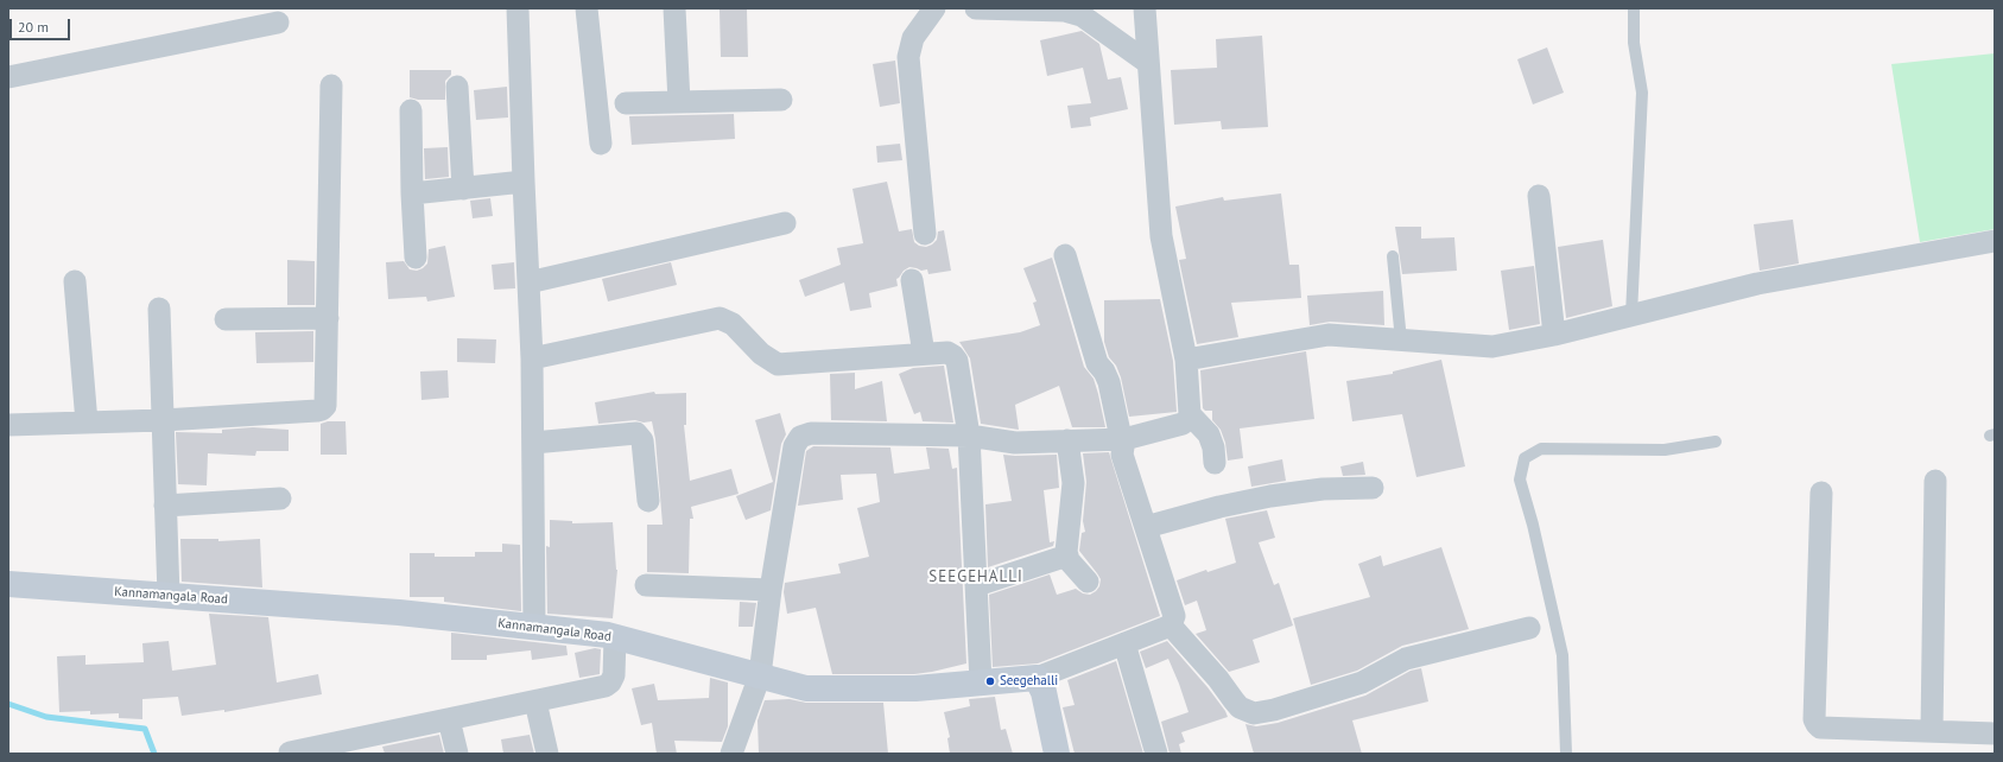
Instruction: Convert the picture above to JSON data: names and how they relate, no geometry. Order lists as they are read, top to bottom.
{
  "streets": {
    "main road": ["Kannamangala Road"]
  },
  "districts": ["SEEGEHALLI"],
  "places": ["Seegehalli"],
  "scale_bar": "20 m"
}
